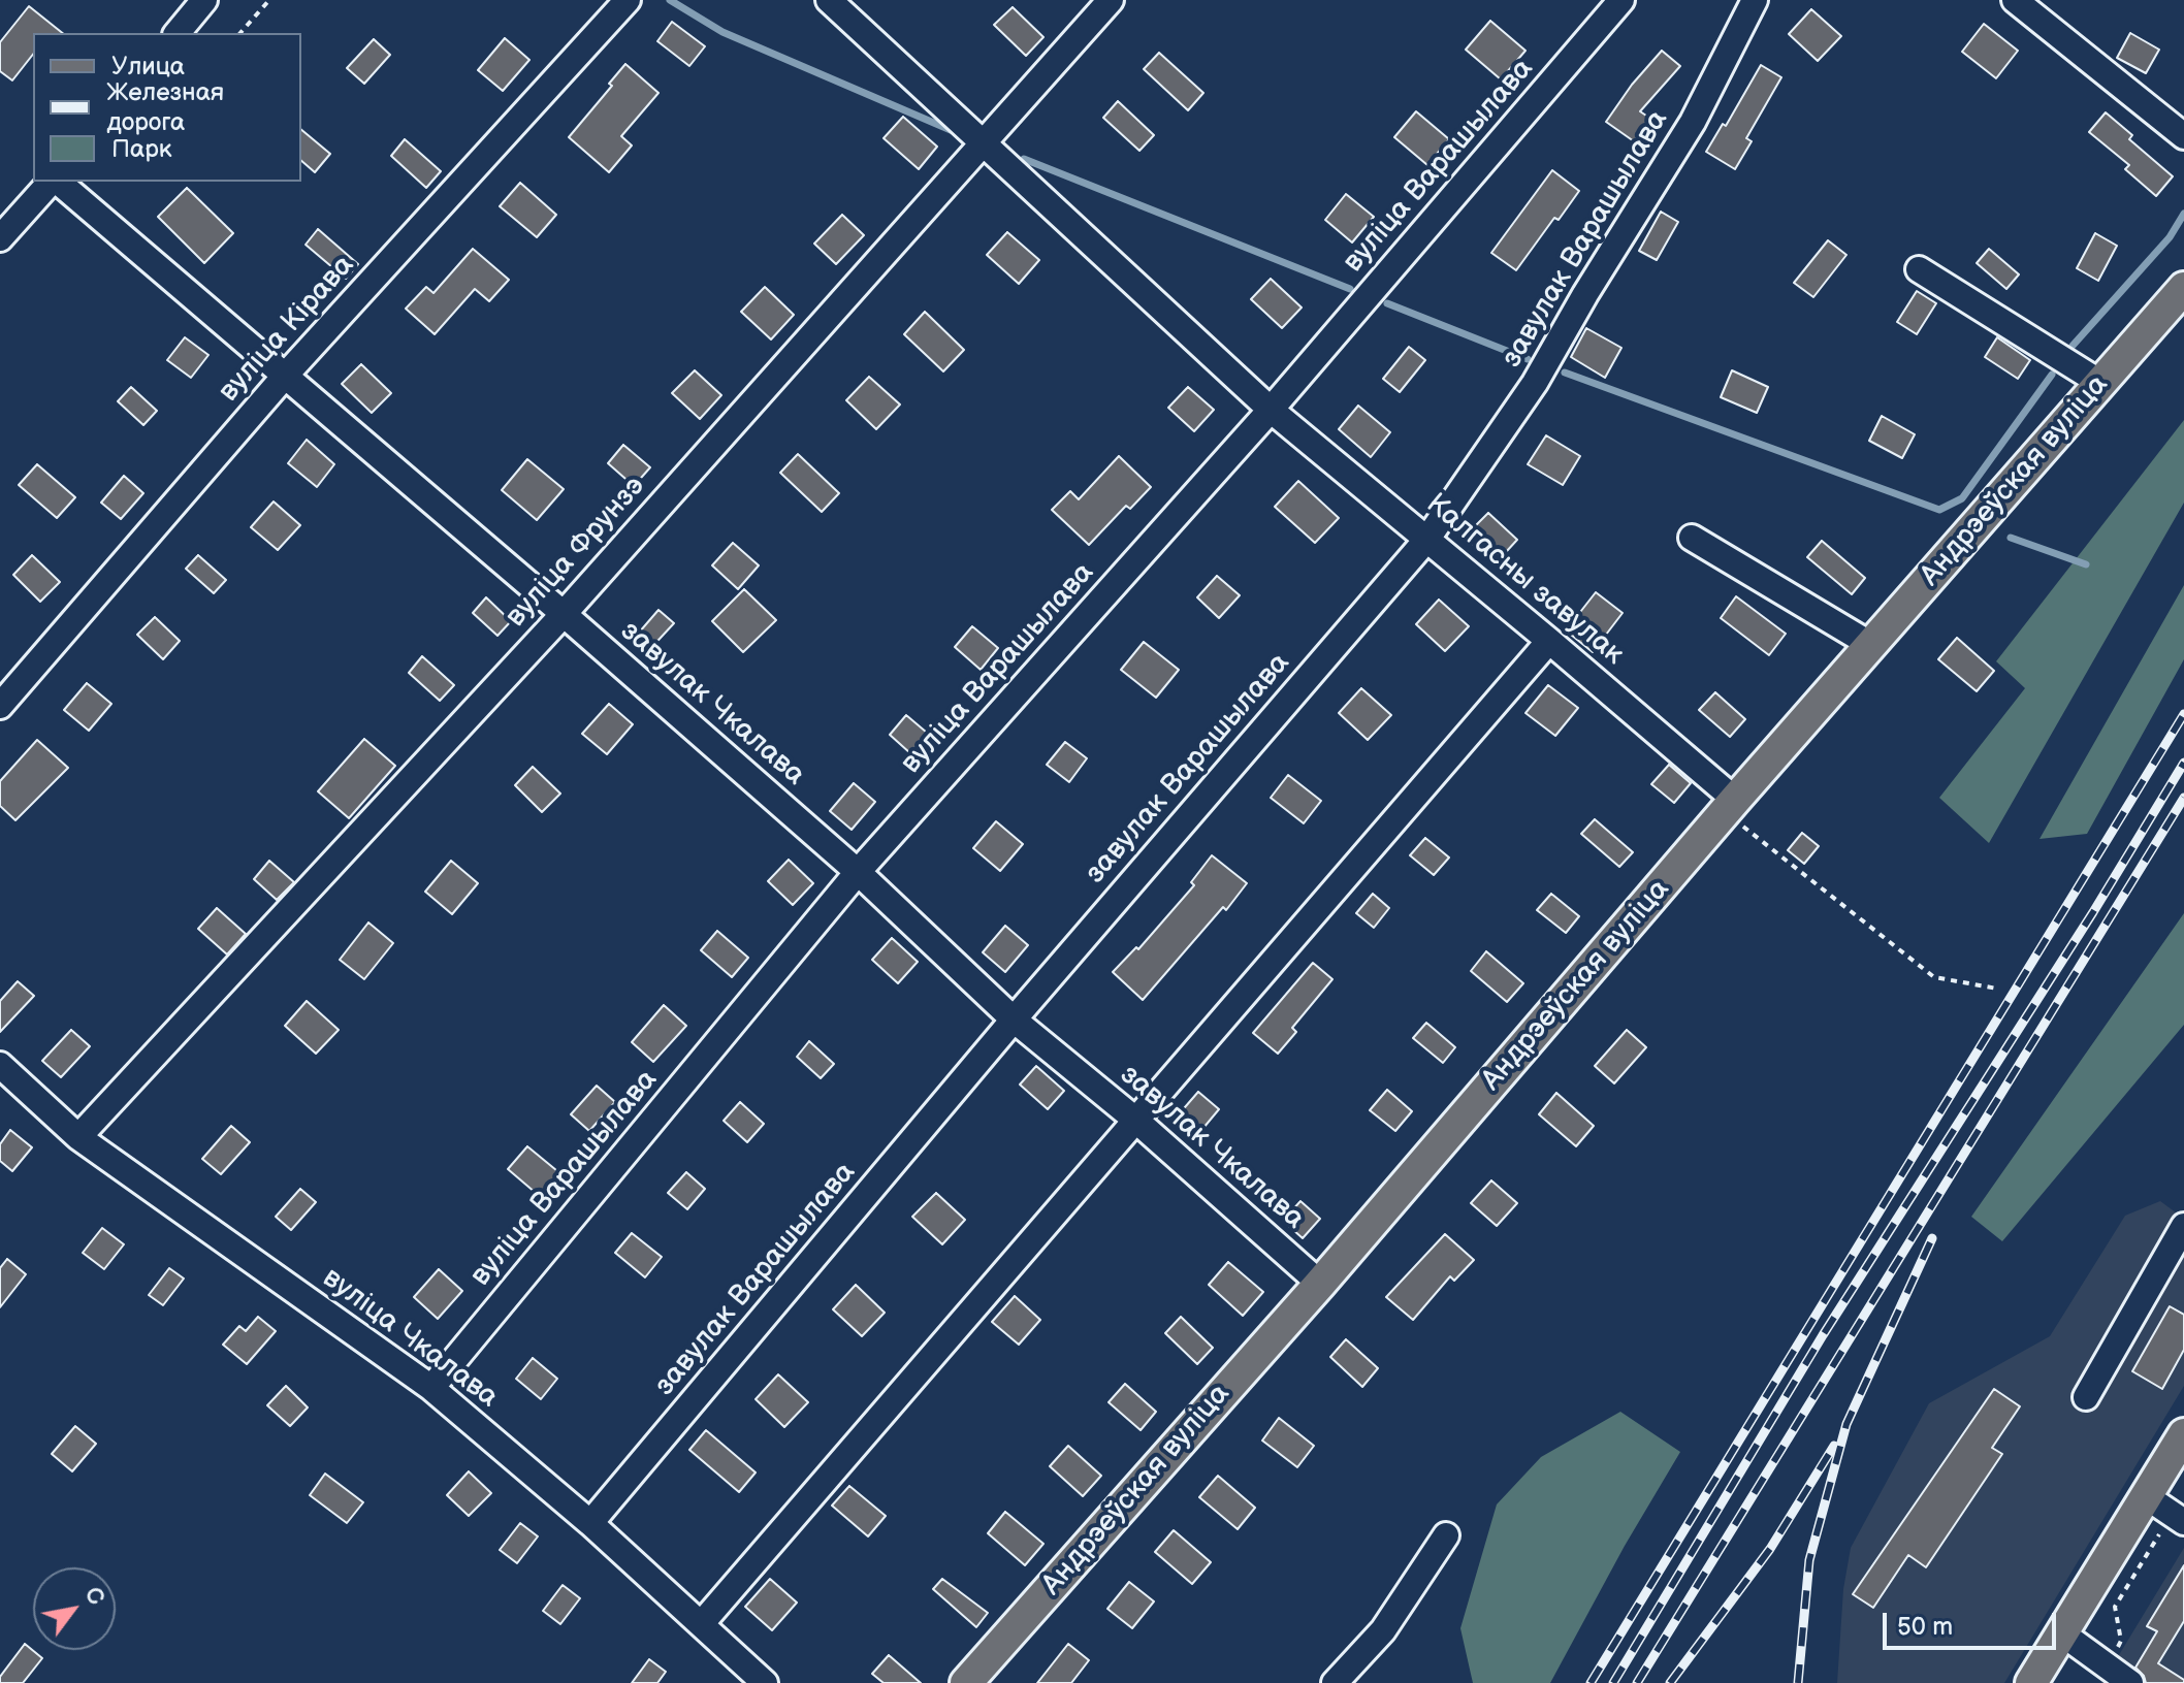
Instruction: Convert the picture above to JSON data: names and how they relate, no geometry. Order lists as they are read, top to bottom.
{
  "streets": {
    "main road": ["Андрэеўская вуліца"],
    "street": [
      "вуліца Варашылава",
      "завулак Варашылава",
      "вуліца Кірава",
      "вуліца Фрунзэ",
      "Калгасны завулак",
      "завулак Чкалава",
      "вуліца Чкалава"
    ]
  },
  "crossings": [
    ["вуліца Варашылава", "Калгасны завулак"],
    ["вуліца Варашылава", "завулак Чкалава"],
    ["вуліца Варашылава", "вуліца Чкалава"],
    ["завулак Варашылава", "Калгасны завулак"],
    ["завулак Варашылава", "завулак Чкалава"],
    ["завулак Варашылава", "вуліца Чкалава"],
    ["вуліца Кірава", "завулак Чкалава"],
    ["Андрэеўская вуліца", "Калгасны завулак"],
    ["Андрэеўская вуліца", "завулак Чкалава"],
    ["вуліца Фрунзэ", "Калгасны завулак"],
    ["вуліца Фрунзэ", "завулак Чкалава"],
    ["вуліца Фрунзэ", "вуліца Чкалава"]
  ],
  "legend": ["Улица", "Железная дорога", "Парк"],
  "scale_bar": "50 m",
  "north": "top right"
}
